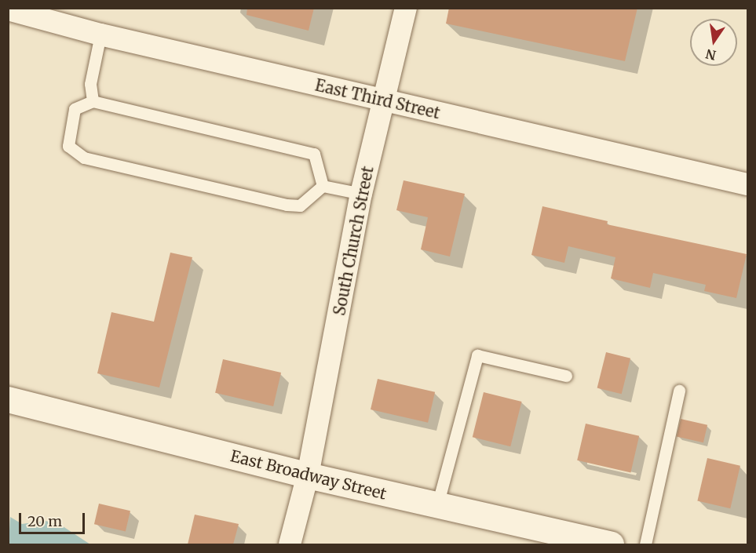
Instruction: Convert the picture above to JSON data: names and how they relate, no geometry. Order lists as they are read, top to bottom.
{
  "streets": {
    "street": ["East Third Street", "South Church Street", "East Broadway Street"]
  },
  "crossings": [
    ["East Third Street", "South Church Street"],
    ["South Church Street", "East Broadway Street"]
  ],
  "scale_bar": "20 m",
  "north": "bottom"
}
